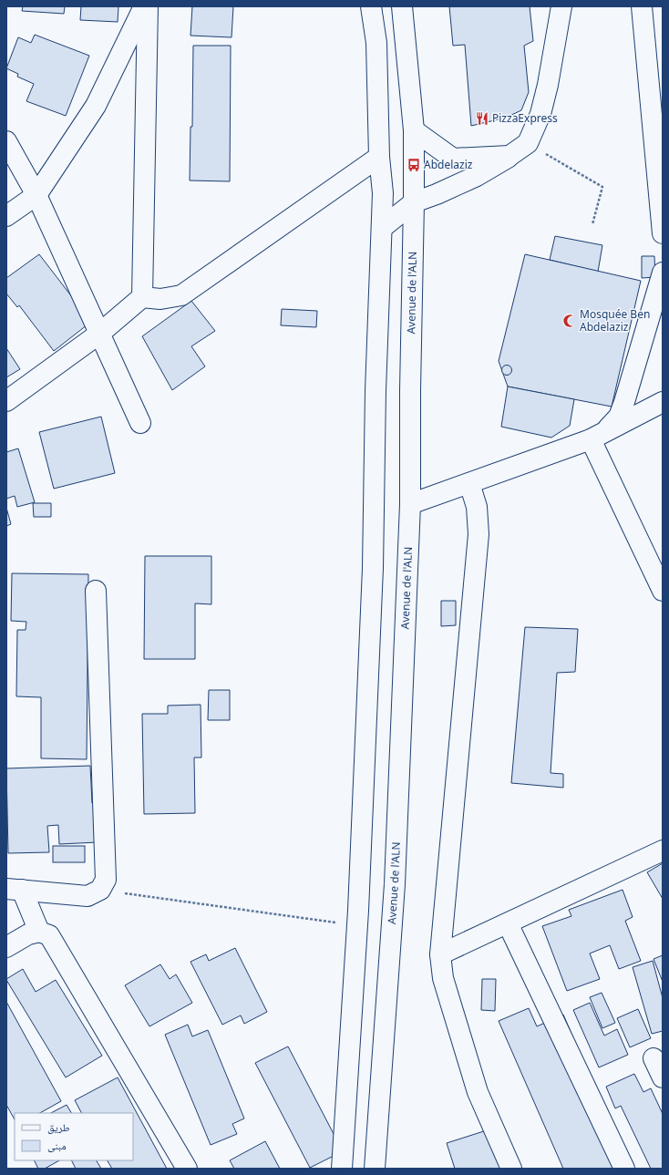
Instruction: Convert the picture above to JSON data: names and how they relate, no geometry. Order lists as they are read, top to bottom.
{
  "streets": {
    "street": ["Avenue de l'ALN"]
  },
  "places": {
    "restaurant": ["PizzaExpress"],
    "bus stop": ["Abdelaziz"],
    "mosque": ["Mosquée Ben Abdelaziz"]
  },
  "legend": ["طريق", "مبنى"]
}
